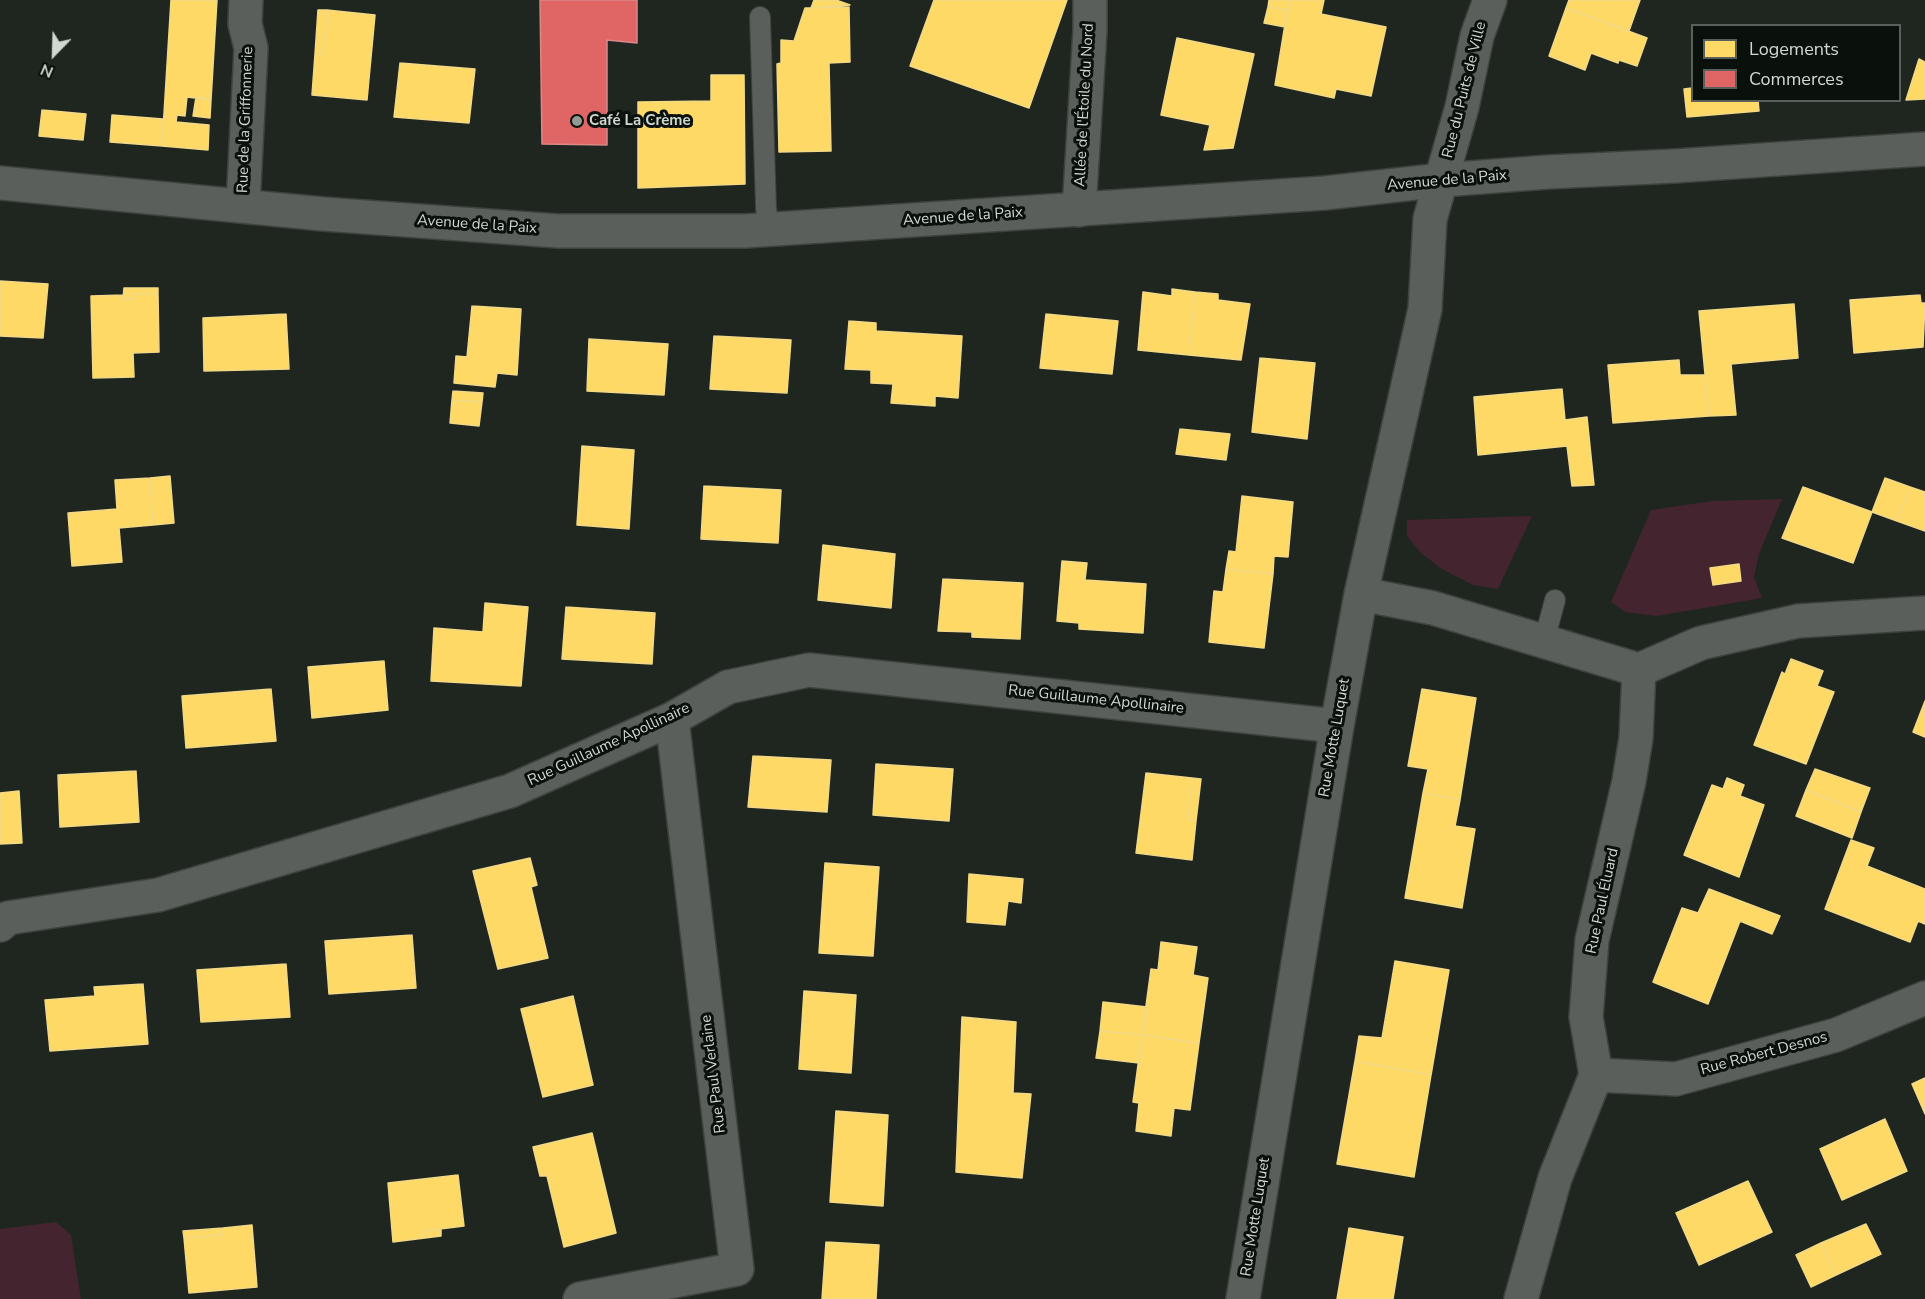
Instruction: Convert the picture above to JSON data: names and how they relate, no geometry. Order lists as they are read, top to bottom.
{
  "streets": {
    "street": [
      "Rue du Puits de Ville",
      "Allée de l'Étoile du Nord",
      "Rue de la Griffonnerie",
      "Avenue de la Paix",
      "Rue Guillaume Apollinaire",
      "Rue Motte Luquet",
      "Rue Paul Éluard",
      "Rue Robert Desnos",
      "Rue Paul Verlaine"
    ]
  },
  "crossings": [
    ["Rue du Puits de Ville", "Avenue de la Paix"],
    ["Rue du Puits de Ville", "Rue Motte Luquet"],
    ["Allée de l'Étoile du Nord", "Avenue de la Paix"],
    ["Rue de la Griffonnerie", "Avenue de la Paix"],
    ["Avenue de la Paix", "Rue Motte Luquet"],
    ["Rue Guillaume Apollinaire", "Rue Motte Luquet"],
    ["Rue Guillaume Apollinaire", "Rue Paul Verlaine"],
    ["Rue Paul Éluard", "Rue Robert Desnos"]
  ],
  "places": ["Café La Crème"],
  "legend": ["Logements", "Commerces"],
  "north": "bottom left"
}
